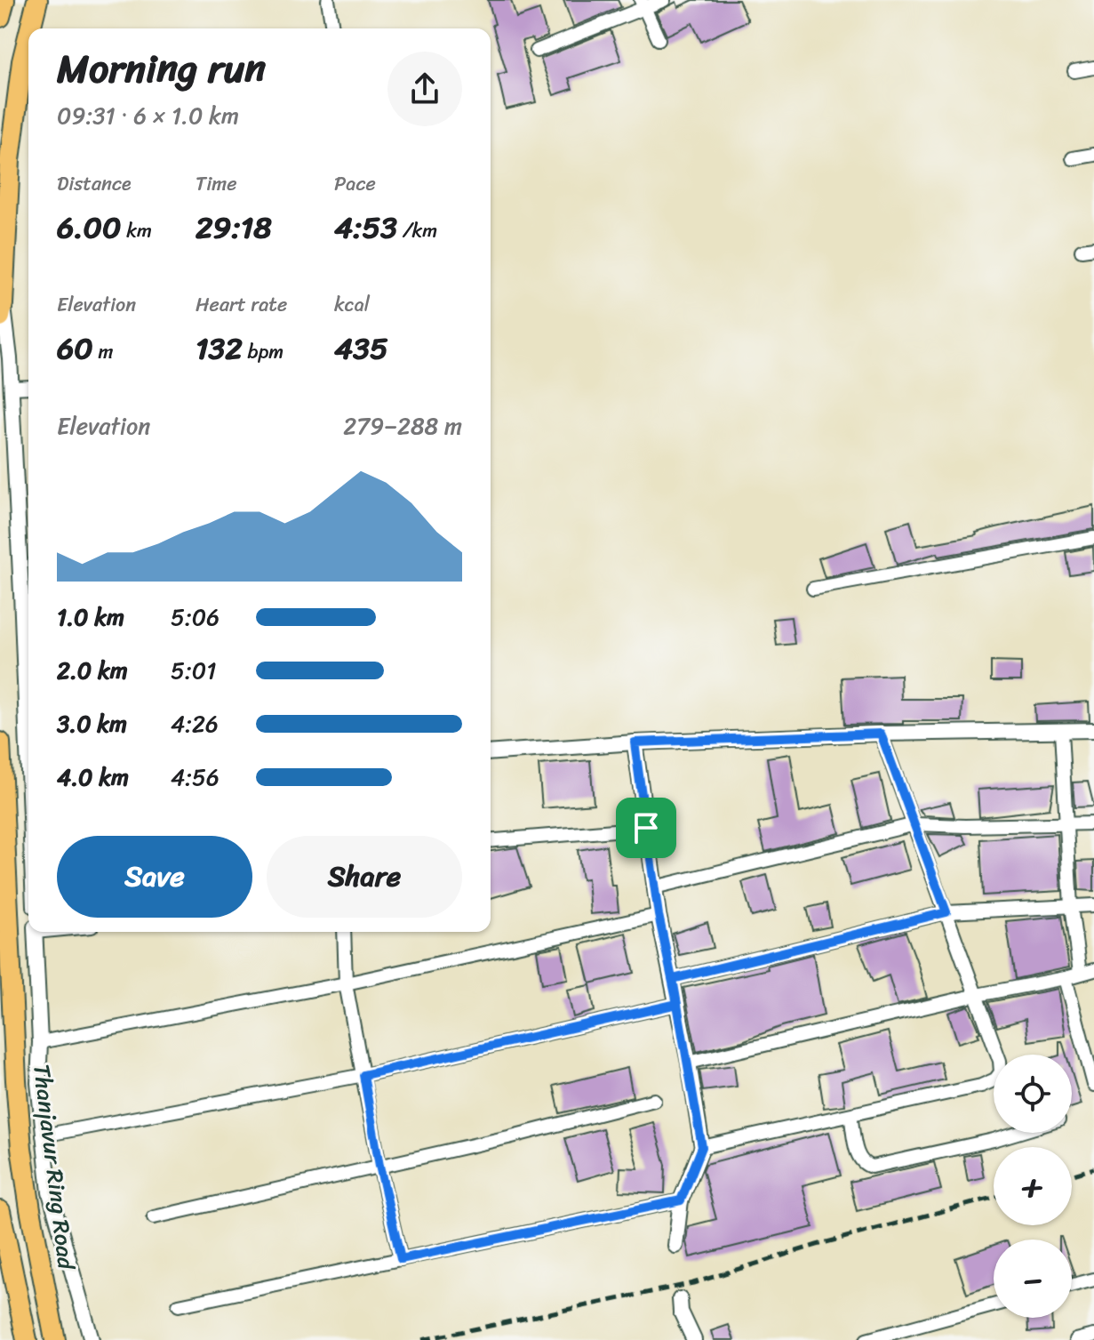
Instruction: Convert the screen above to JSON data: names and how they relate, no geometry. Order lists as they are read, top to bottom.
{
  "streets": {
    "highway": ["Thanjavur Ring Road"]
  },
  "page": {
    "heading": ["Morning run", "09:31 · 6 × 1.0 km"],
    "stats": [
      ["Distance", "6.00 km"],
      ["Time", "29:18"],
      ["Pace", "4:53 /km"],
      ["Elevation", "60 m"],
      ["Heart rate", "132 bpm"],
      ["kcal", "435"]
    ],
    "chart": ["Elevation", "279–288 m"],
    "list": [
      {
        "name": "1.0 km",
        "note": "5:06"
      },
      {
        "name": "2.0 km",
        "note": "5:01"
      },
      {
        "name": "3.0 km",
        "note": "4:26"
      },
      {
        "name": "4.0 km",
        "note": "4:56"
      }
    ],
    "buttons": ["Save", "Share"],
    "map_buttons": ["+", "−"]
  }
}
